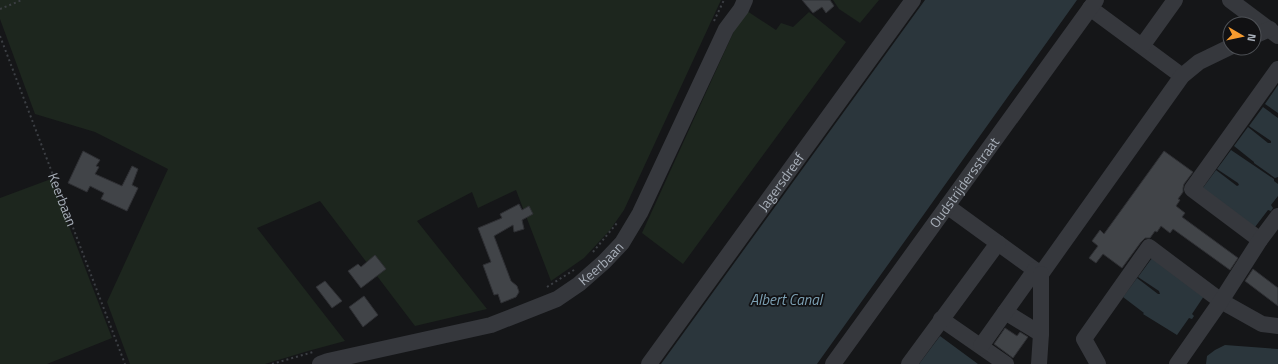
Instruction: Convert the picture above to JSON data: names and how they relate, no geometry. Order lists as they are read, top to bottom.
{
  "streets": {
    "street": ["Jagersdreef", "Oudstrijdersstraat", "Keerbaan"]
  },
  "water": ["Albert Canal"],
  "north": "right"
}
